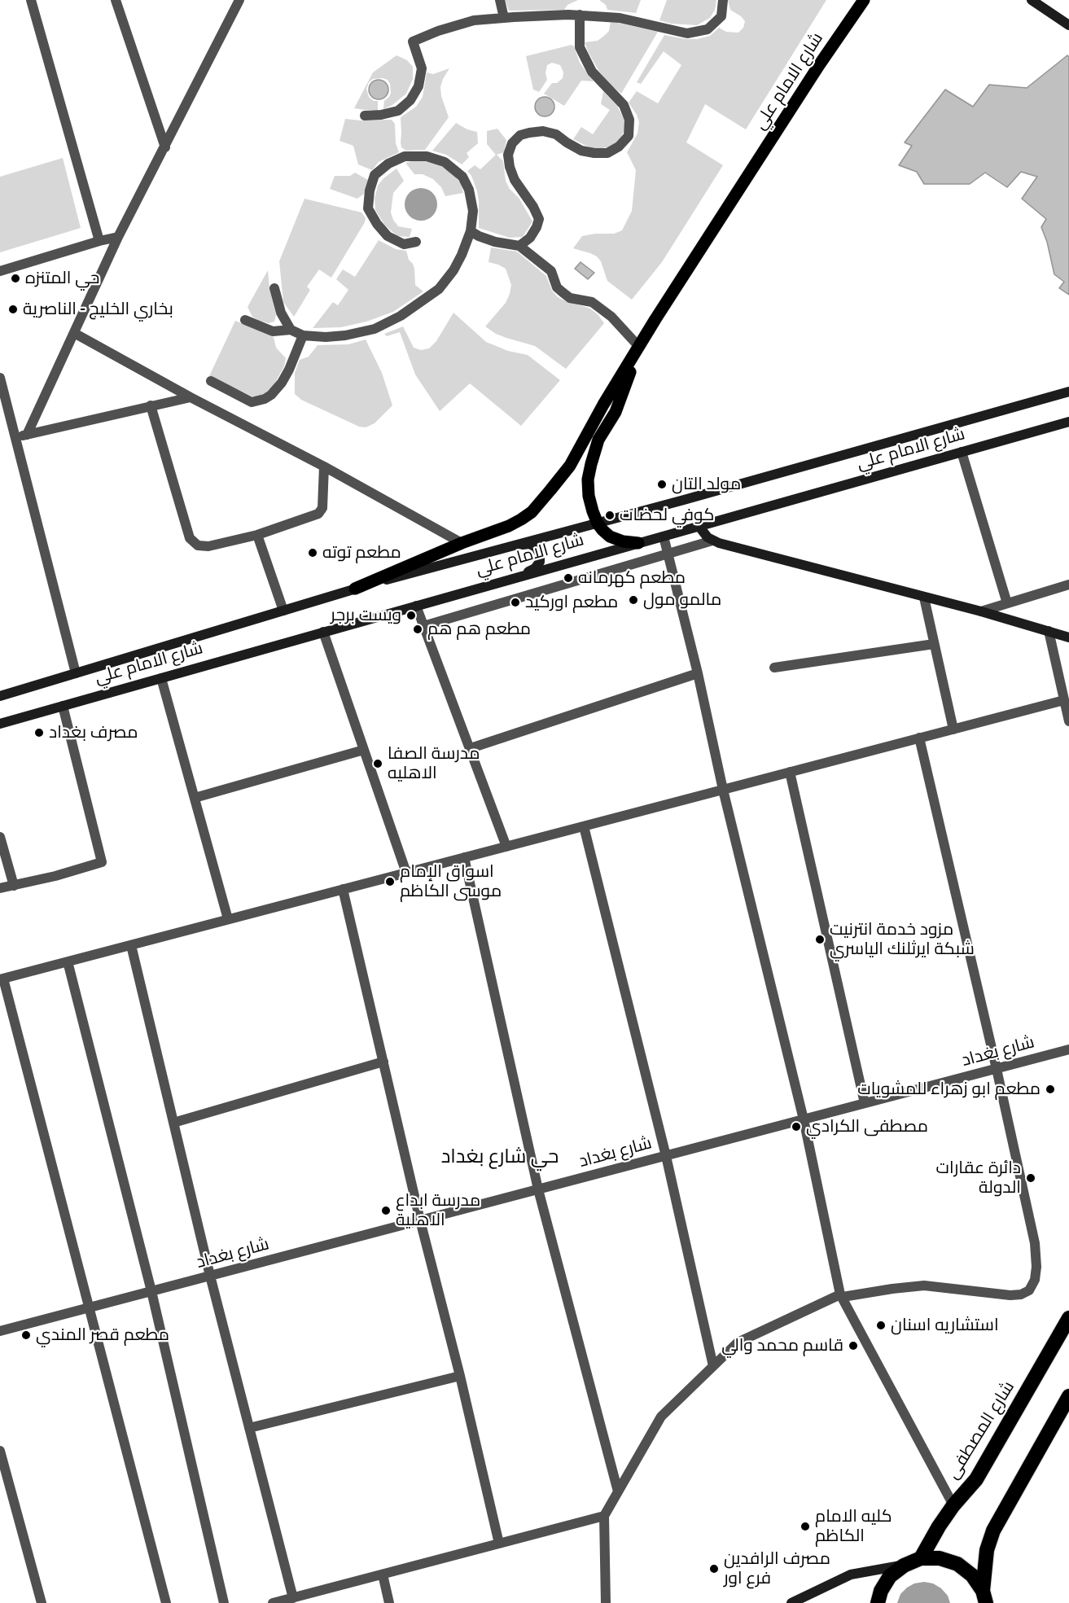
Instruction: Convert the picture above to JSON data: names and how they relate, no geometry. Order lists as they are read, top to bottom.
{
  "streets": {
    "highway": ["شارع المصطفى"],
    "main road": ["شارع الامام علي"],
    "street": ["شارع بغداد"]
  },
  "districts": ["حي شارع بغداد"],
  "places": [
    "حي المتنزه",
    "بخاري الخليج - الناصرية",
    "مولد التان",
    "كوفي لحضات",
    "مطعم توته",
    "مطعم كهرمانه",
    "مالمو مول",
    "مطعم اوركيد",
    "ويست برجر",
    "مطعم هم هم",
    "مصرف بغداد",
    "مدرسة الصفا الاهليه",
    "اسواق الإمام موسى الكاظم",
    "مزود خدمة انترنيت شبكة ايرثلنك الياسري",
    "مطعم ابو زهراء للمشويات",
    "مصطفى الكرادي",
    "دائرة عقارات الدولة",
    "مدرسة ابداع الاهلية",
    "استشاريه اسنان",
    "مطعم قصر المندي",
    "قاسم محمد والي",
    "كليه الامام الكاظم",
    "مصرف الرافدين فرع اور"
  ]
}
